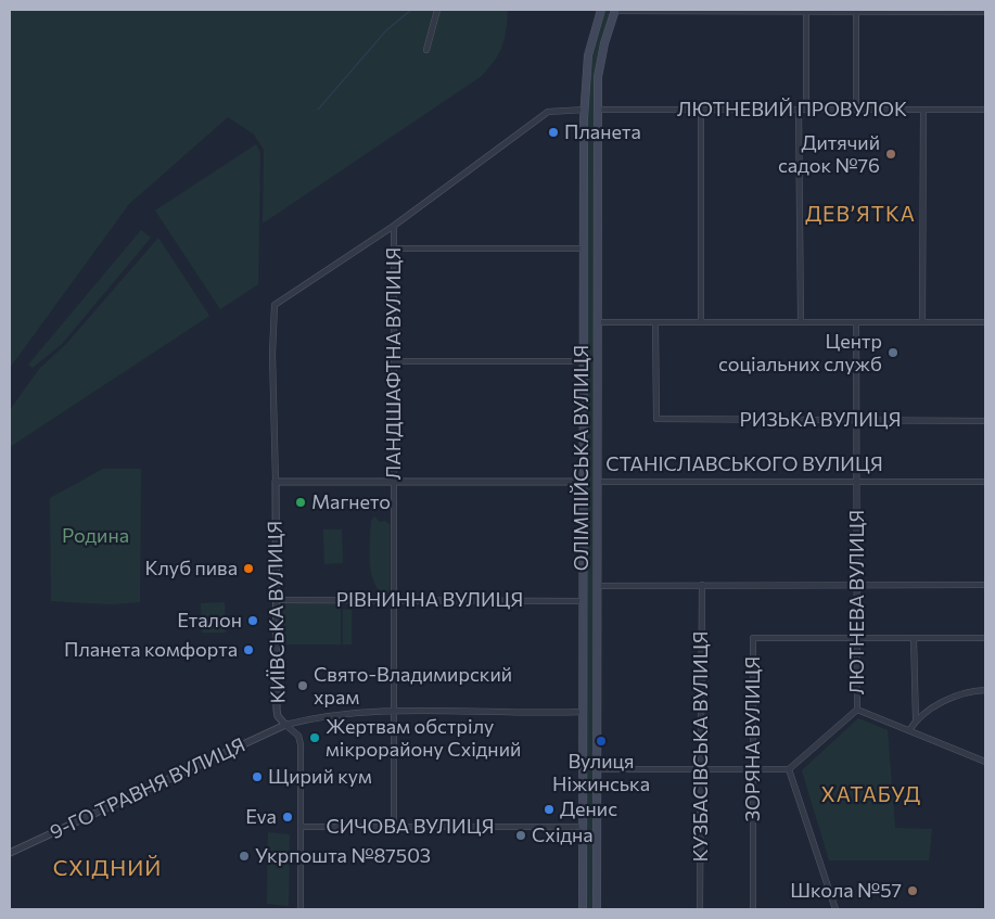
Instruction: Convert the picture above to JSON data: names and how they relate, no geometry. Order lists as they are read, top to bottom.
{
  "streets": {
    "main road": ["ОЛІМПІЙСЬКА ВУЛИЦЯ", "СТАНІСЛАВСЬКОГО ВУЛИЦЯ"],
    "street": [
      "ЛЮТНЕВИЙ ПРОВУЛОК",
      "ЛАНДШАФТНА ВУЛИЦЯ",
      "РИЗЬКА ВУЛИЦЯ",
      "РІВНИННА ВУЛИЦЯ",
      "ЛЮТНЕВА ВУЛИЦЯ",
      "КИЇВСЬКА ВУЛИЦЯ",
      "ЗОРЯНА ВУЛИЦЯ",
      "КУЗБАСІВСЬКА ВУЛИЦЯ",
      "9-ГО ТРАВНЯ ВУЛИЦЯ",
      "СИЧОВА ВУЛИЦЯ"
    ]
  },
  "crossings": [
    ["ЛЮТНЕВИЙ ПРОВУЛОК", "ОЛІМПІЙСЬКА ВУЛИЦЯ"],
    ["ЛАНДШАФТНА ВУЛИЦЯ", "СТАНІСЛАВСЬКОГО ВУЛИЦЯ"],
    ["ЛАНДШАФТНА ВУЛИЦЯ", "РІВНИННА ВУЛИЦЯ"],
    ["ЛАНДШАФТНА ВУЛИЦЯ", "КИЇВСЬКА ВУЛИЦЯ"],
    ["ЛАНДШАФТНА ВУЛИЦЯ", "СИЧОВА ВУЛИЦЯ"],
    ["РИЗЬКА ВУЛИЦЯ", "ЛЮТНЕВА ВУЛИЦЯ"],
    ["ОЛІМПІЙСЬКА ВУЛИЦЯ", "СТАНІСЛАВСЬКОГО ВУЛИЦЯ"],
    ["ОЛІМПІЙСЬКА ВУЛИЦЯ", "РІВНИННА ВУЛИЦЯ"],
    ["ОЛІМПІЙСЬКА ВУЛИЦЯ", "СИЧОВА ВУЛИЦЯ"],
    ["СТАНІСЛАВСЬКОГО ВУЛИЦЯ", "ЛЮТНЕВА ВУЛИЦЯ"],
    ["СТАНІСЛАВСЬКОГО ВУЛИЦЯ", "КИЇВСЬКА ВУЛИЦЯ"],
    ["РІВНИННА ВУЛИЦЯ", "КИЇВСЬКА ВУЛИЦЯ"],
    ["ЛЮТНЕВА ВУЛИЦЯ", "ЗОРЯНА ВУЛИЦЯ"],
    ["КИЇВСЬКА ВУЛИЦЯ", "9-ГО ТРАВНЯ ВУЛИЦЯ"],
    ["КИЇВСЬКА ВУЛИЦЯ", "СИЧОВА ВУЛИЦЯ"]
  ],
  "districts": ["ДЕВ’ЯТКА", "ХАТАБУД", "СХІДНИЙ"],
  "parks": ["Родина"],
  "places": [
    "Планета",
    "Дитячий садок №76",
    "Центр соціальних служб",
    "Магнето",
    "Клуб пива",
    "Еталон",
    "Планета комфорта",
    "Свято-Владимирский храм",
    "Жертвам обстрілу мікрорайону Східний",
    "Вулиця Ніжинська",
    "Щирий кум",
    "Денис",
    "Eva",
    "Східна",
    "Укрпошта №87503",
    "Школа №57"
  ]
}
